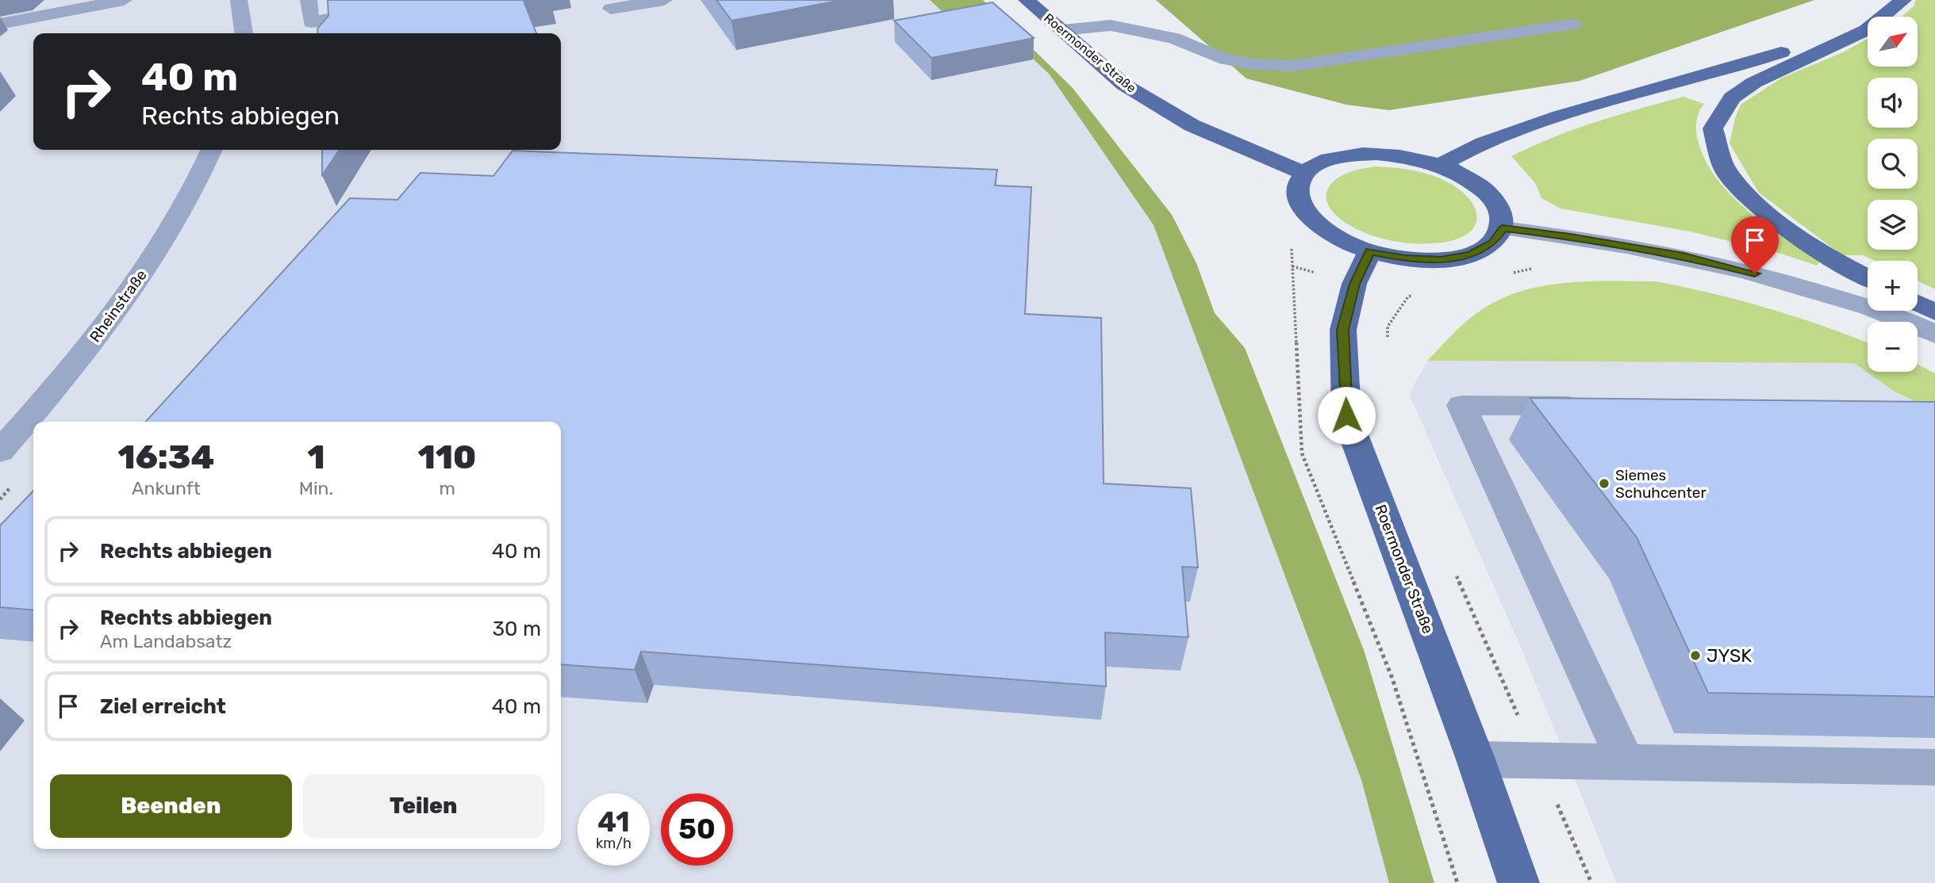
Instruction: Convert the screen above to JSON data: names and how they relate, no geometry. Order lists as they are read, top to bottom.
{
  "streets": {
    "main road": ["Roermonder Straße"],
    "street": ["Rheinstraße"]
  },
  "places": ["Siemes Schuhcenter", "JYSK"],
  "north": "top right",
  "page": {
    "map_buttons": ["+", "−"],
    "turn": ["40 m", "Rechts abbiegen"],
    "eta": [
      "16:34",
      "Ankunft",
      "1",
      "Min.",
      "110",
      "m"
    ],
    "list": [
      {
        "name": "Rechts abbiegen",
        "value": "40 m"
      },
      {
        "name": "Rechts abbiegen",
        "note": "Am Landabsatz",
        "value": "30 m"
      },
      {
        "name": "Ziel erreicht",
        "value": "40 m"
      }
    ],
    "buttons": ["Beenden", "Teilen"],
    "speed": "41 km/h",
    "limit": "50"
  }
}
